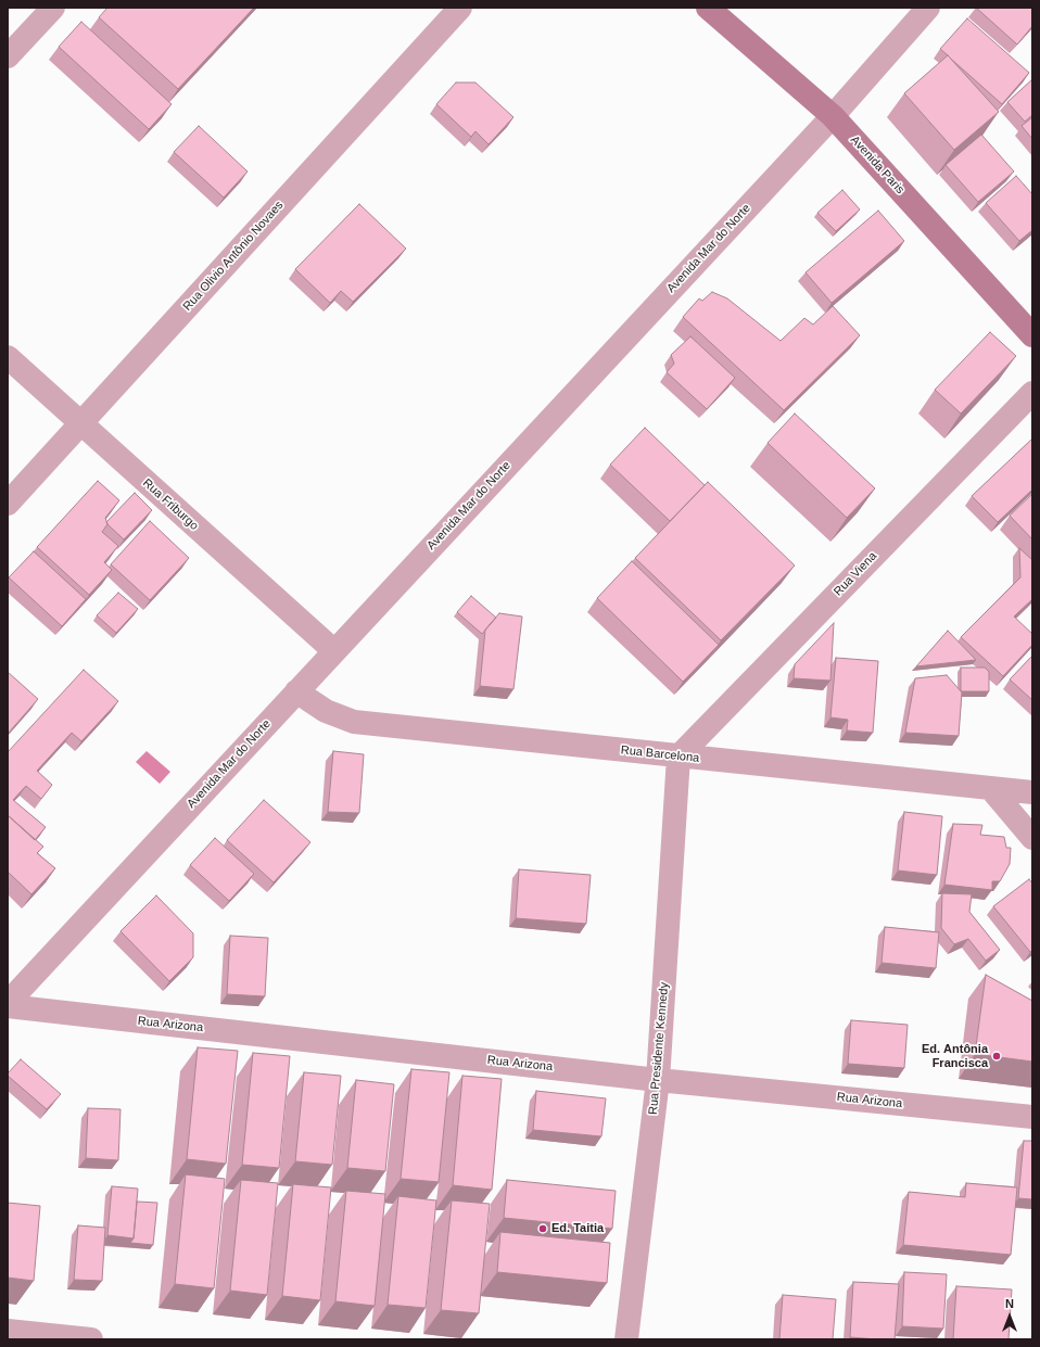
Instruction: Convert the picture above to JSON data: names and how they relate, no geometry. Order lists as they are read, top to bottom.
{
  "streets": {
    "street": [
      "Avenida Paris",
      "Avenida Mar do Norte",
      "Rua Olivio Antônio Novaes",
      "Rua Friburgo",
      "Rua Viena",
      "Rua Barcelona",
      "Rua Arizona",
      "Rua Presidente Kennedy"
    ]
  },
  "crossings": [
    ["Avenida Paris", "Avenida Mar do Norte"],
    ["Avenida Mar do Norte", "Rua Friburgo"],
    ["Avenida Mar do Norte", "Rua Barcelona"],
    ["Avenida Mar do Norte", "Rua Arizona"],
    ["Rua Olivio Antônio Novaes", "Rua Friburgo"],
    ["Rua Viena", "Rua Barcelona"],
    ["Rua Viena", "Rua Presidente Kennedy"],
    ["Rua Barcelona", "Rua Presidente Kennedy"],
    ["Rua Arizona", "Rua Presidente Kennedy"]
  ],
  "places": ["Ed. Antônia Francisca", "Ed. Taitia"],
  "north": "top"
}
